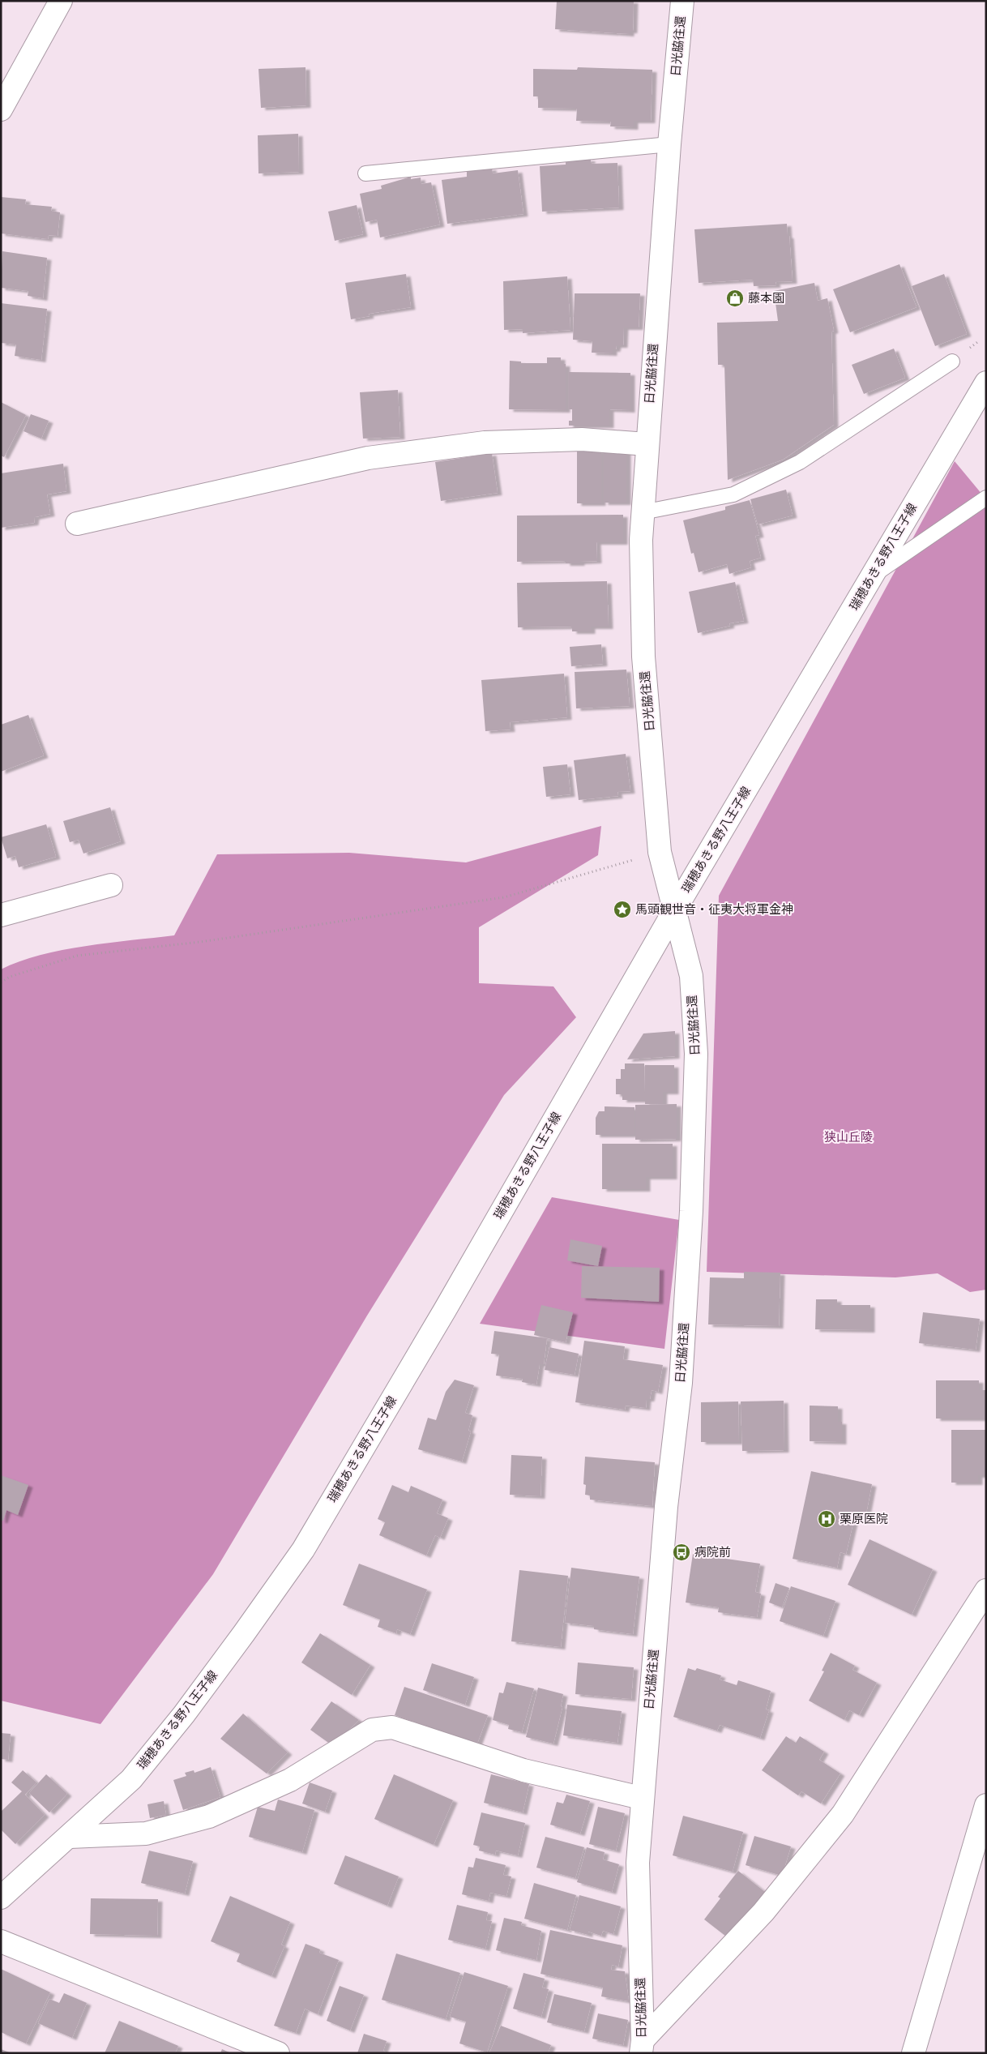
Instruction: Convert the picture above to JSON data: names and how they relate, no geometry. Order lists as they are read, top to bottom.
{
  "streets": {
    "street": ["日光脇往還", "瑞穂あきる野八王子線"]
  },
  "crossings": [
    ["日光脇往還", "瑞穂あきる野八王子線"]
  ],
  "parks": ["狭山丘陵"],
  "places": {
    "shop": ["藤本園"],
    "place": ["馬頭観世音・征夷大将軍金神"],
    "hospital": ["栗原医院"],
    "bus stop": ["病院前"]
  }
}
